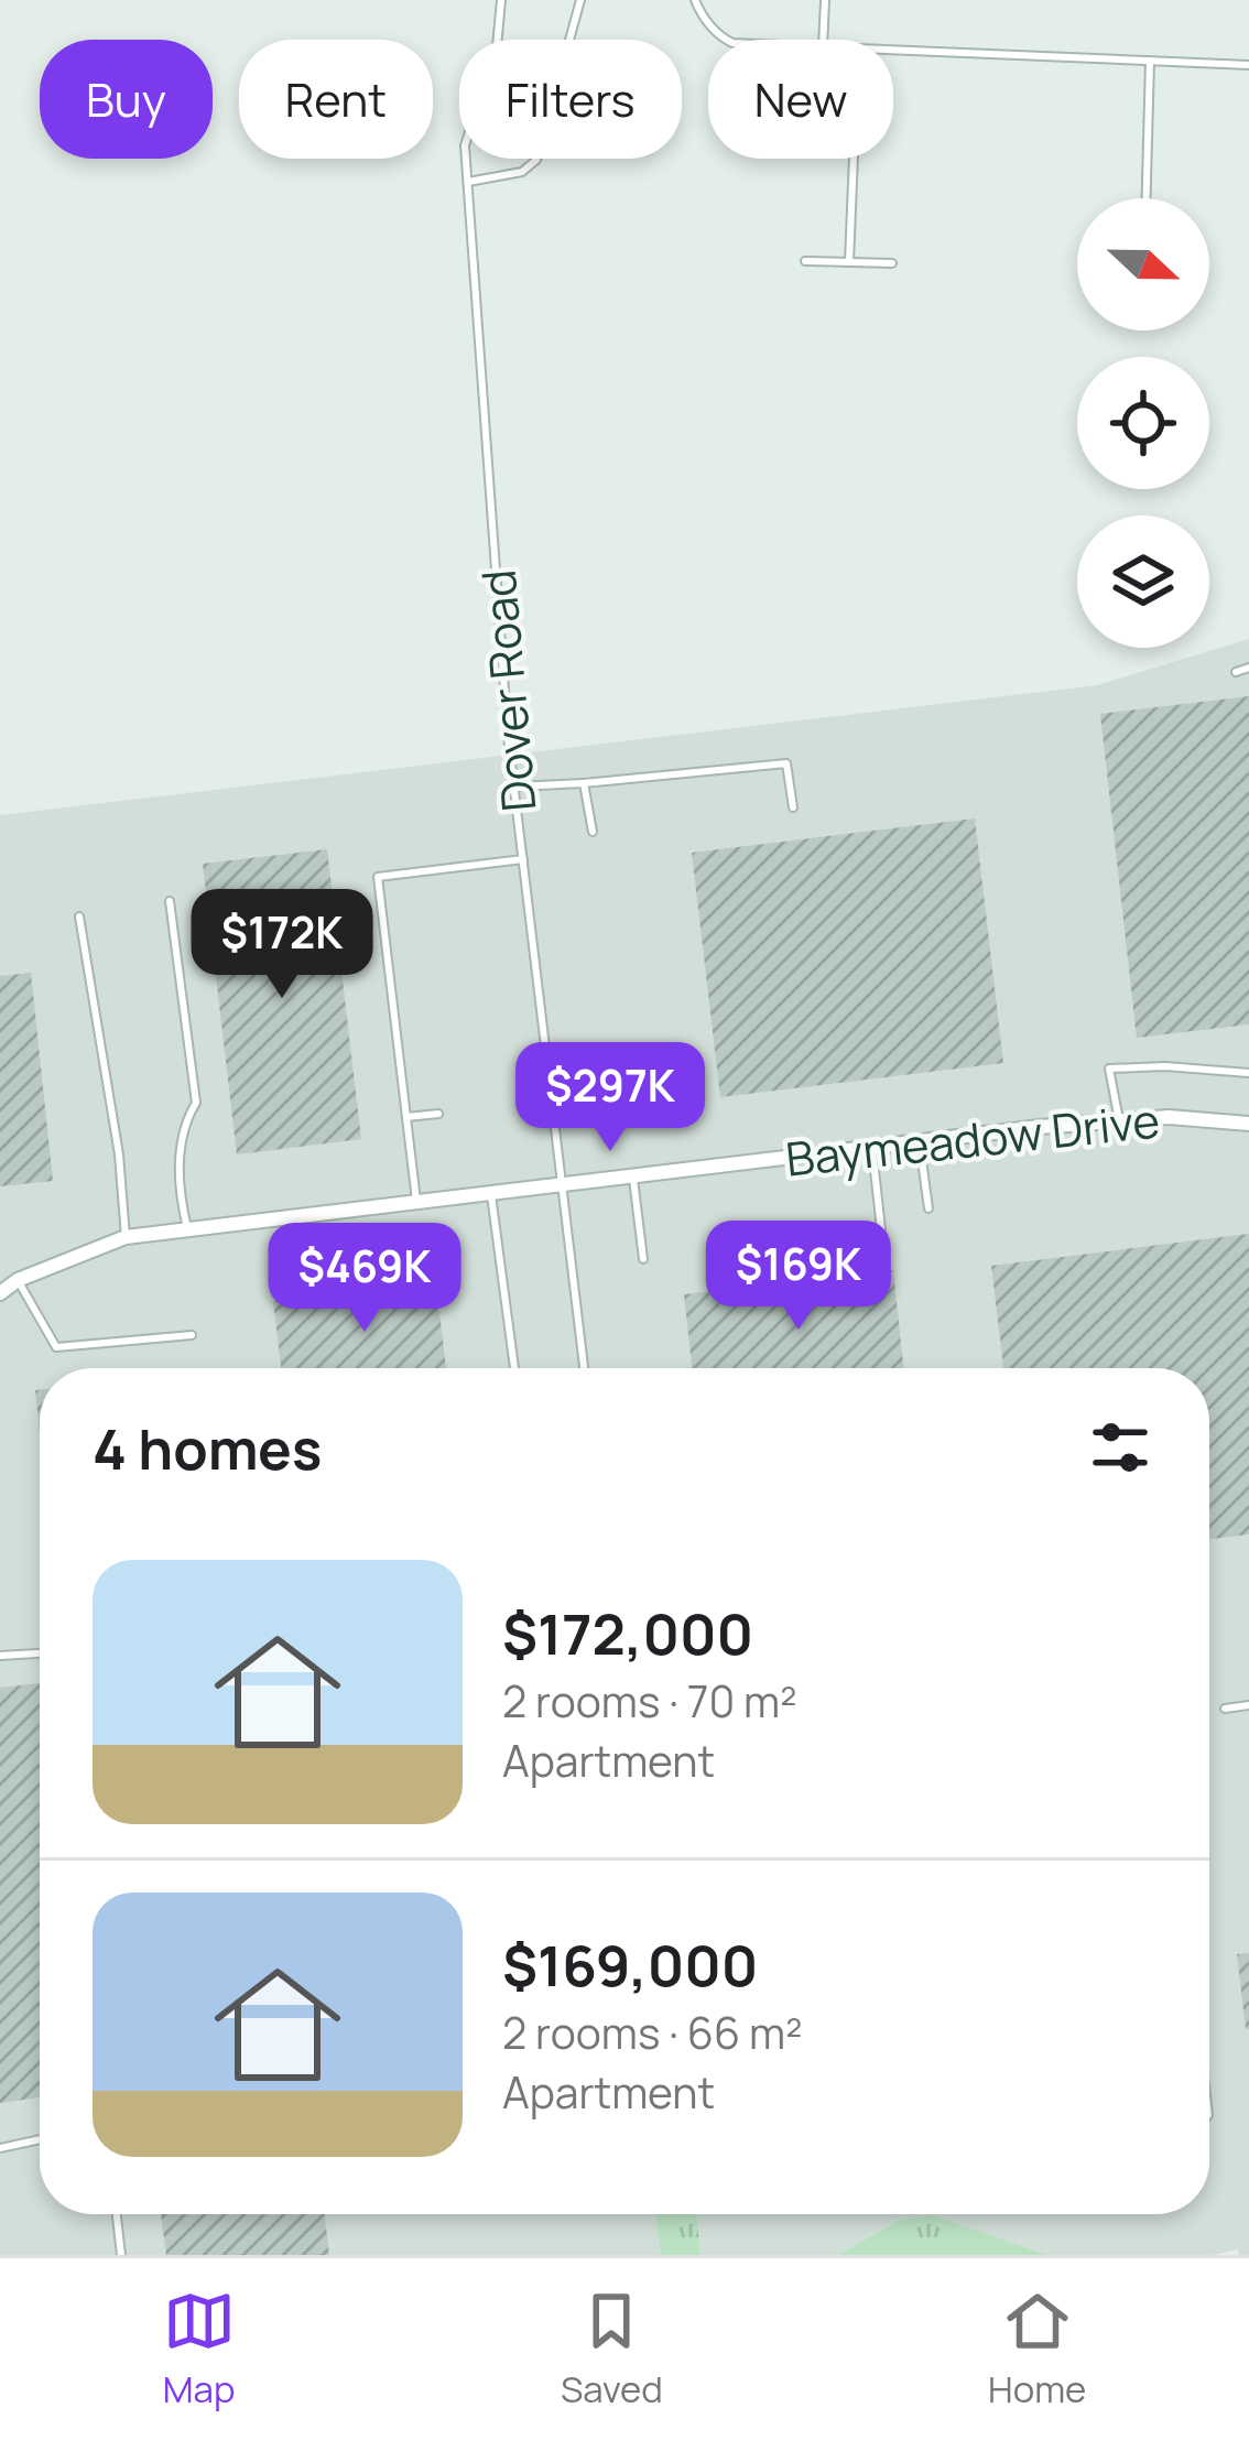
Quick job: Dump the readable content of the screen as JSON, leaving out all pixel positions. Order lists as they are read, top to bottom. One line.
{"streets":{"street":["Baymeadow Drive"],"lane":["Dover Road"]},"crossings":[["Dover Road","Baymeadow Drive"]],"north":"right","page":{"chip":["Buy","Rent","Filters","New"],"price":["$172K","$297K","$169K","$469K"],"heading":"4 homes","list":[{"name":"$172,000","note":"2 rooms · 70 m² · Apartment"},{"name":"$169,000","note":"2 rooms · 66 m² · Apartment"}],"tabs":["Map","Saved","Home"]}}
